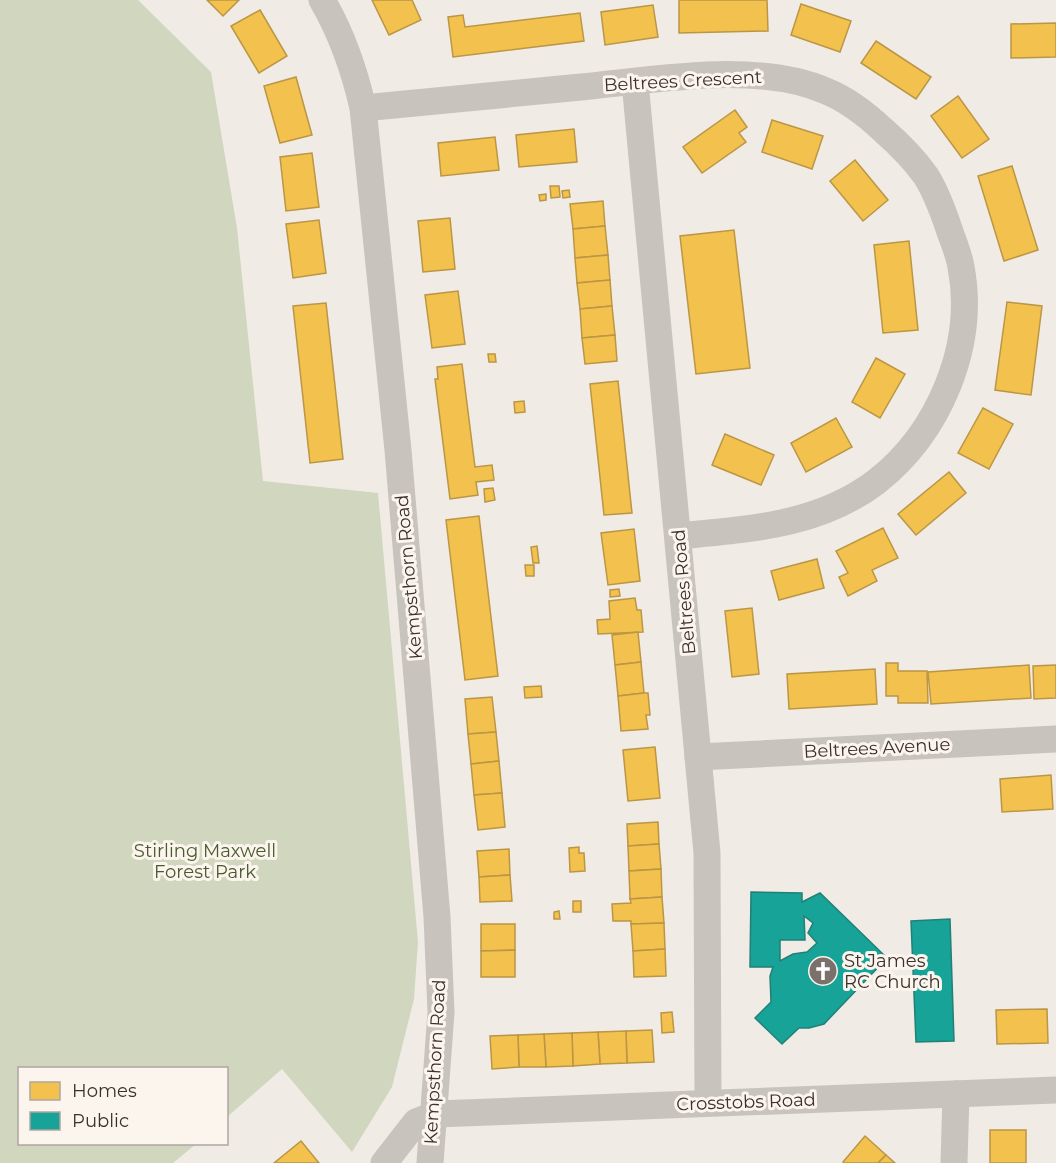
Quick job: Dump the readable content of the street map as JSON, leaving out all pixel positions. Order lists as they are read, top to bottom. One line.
{"streets":{"street":["Beltrees Crescent","Kempsthorn Road","Beltrees Road","Beltrees Avenue","Crosstobs Road"]},"crossings":[["Beltrees Crescent","Kempsthorn Road"],["Beltrees Crescent","Beltrees Road"],["Kempsthorn Road","Crosstobs Road"],["Beltrees Road","Beltrees Avenue"],["Beltrees Road","Crosstobs Road"]],"parks":["Stirling Maxwell Forest Park"],"places":{"church":["St James RC Church"]},"legend":["Homes","Public"]}
